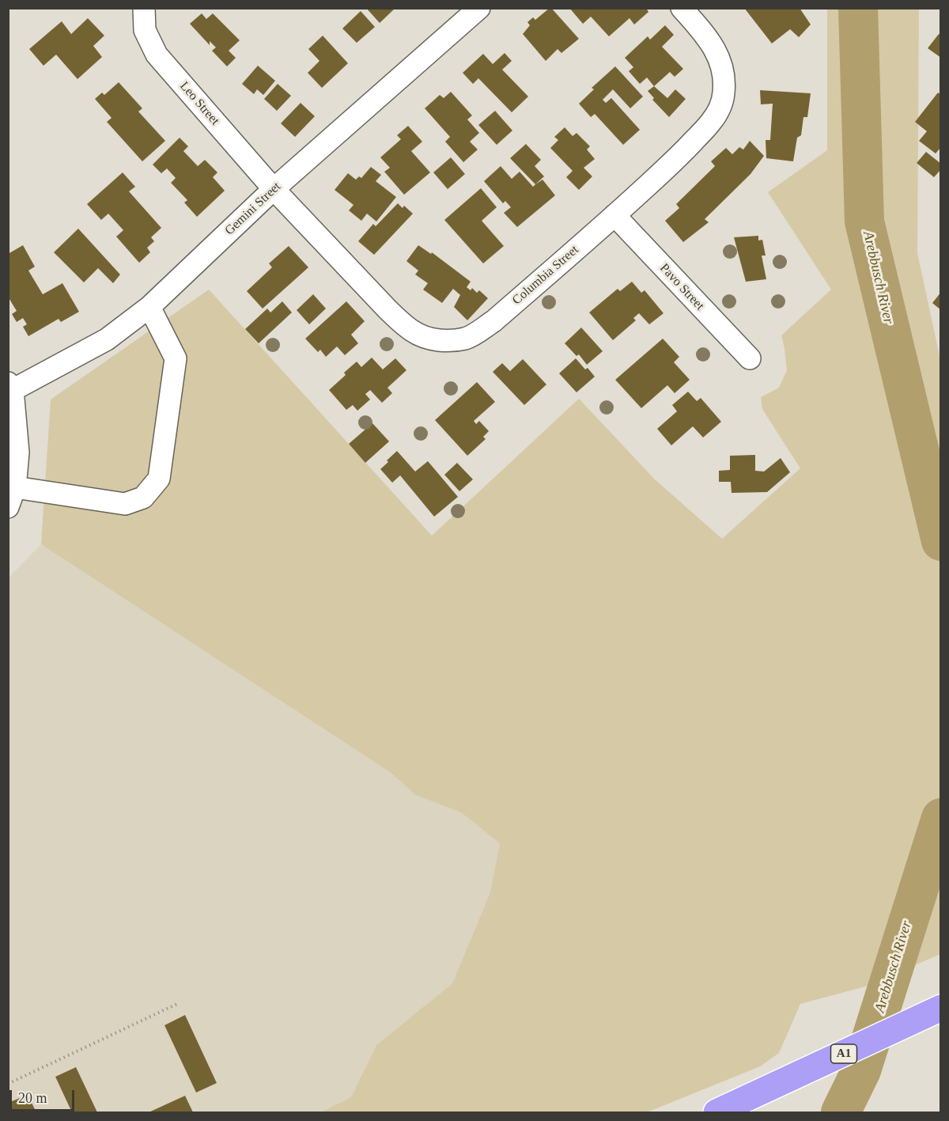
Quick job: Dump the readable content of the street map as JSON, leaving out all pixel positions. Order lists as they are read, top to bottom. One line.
{"streets":{"highway":["A1"],"street":["Leo Street","Gemini Street","Columbia Street","Pavo Street"]},"crossings":[["Leo Street","Gemini Street"],["Leo Street","Columbia Street"],["Gemini Street","Columbia Street"],["Columbia Street","Pavo Street"]],"water":["Arebbusch River"],"scale_bar":"20 m"}
